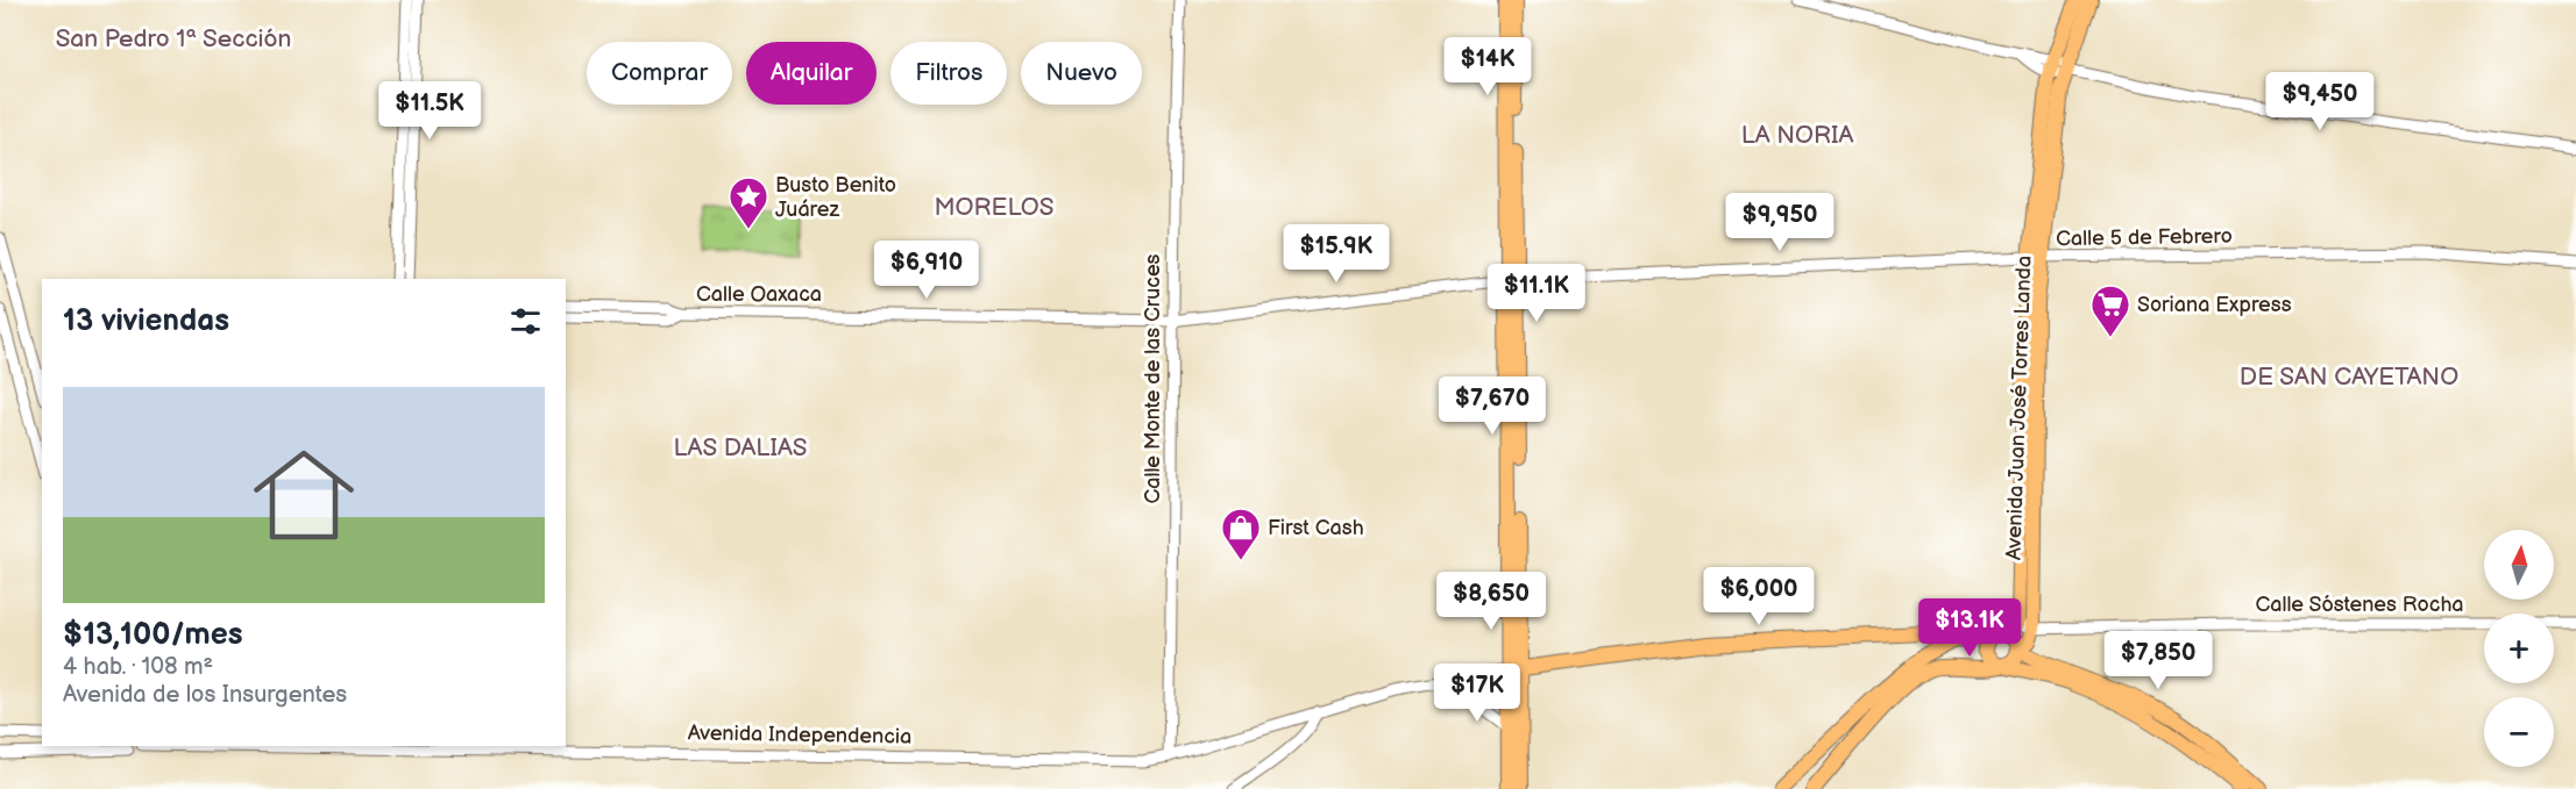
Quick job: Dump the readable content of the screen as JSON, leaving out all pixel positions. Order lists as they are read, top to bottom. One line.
{"streets":{"main road":["Avenida Juan José Torres Landa","Avenida Independencia"],"street":["Calle 5 de Febrero","Calle Oaxaca","Calle Monte de las Cruces","Calle Sóstenes Rocha"]},"crossings":[["Calle 5 de Febrero","Calle Oaxaca"],["Calle 5 de Febrero","Calle Monte de las Cruces"],["Calle 5 de Febrero","Avenida Juan José Torres Landa"],["Calle Oaxaca","Calle Monte de las Cruces"],["Calle Monte de las Cruces","Avenida Independencia"],["Avenida Juan José Torres Landa","Calle Sóstenes Rocha"]],"districts":["San Pedro 1ª Sección","LA NORIA","MORELOS","DE SAN CAYETANO","LAS DALIAS"],"places":{"place":["Busto Benito Juárez"],"supermarket":["Soriana Express"],"shop":["First Cash"]},"north":"top","page":{"price":["$14K","$9,450","$11.5K","$9,950","$15.9K","$6,910","$11.1K","$7,670","$6,000","$8,650","$13.1K","$7,850","$17K"],"chip":["Comprar","Alquilar","Filtros","Nuevo"],"heading":"13 viviendas","list":[{"name":"$13,100/mes","note":"4 hab. · 108 m² · Avenida de los Insurgentes"}],"map_buttons":["+","−"]}}
